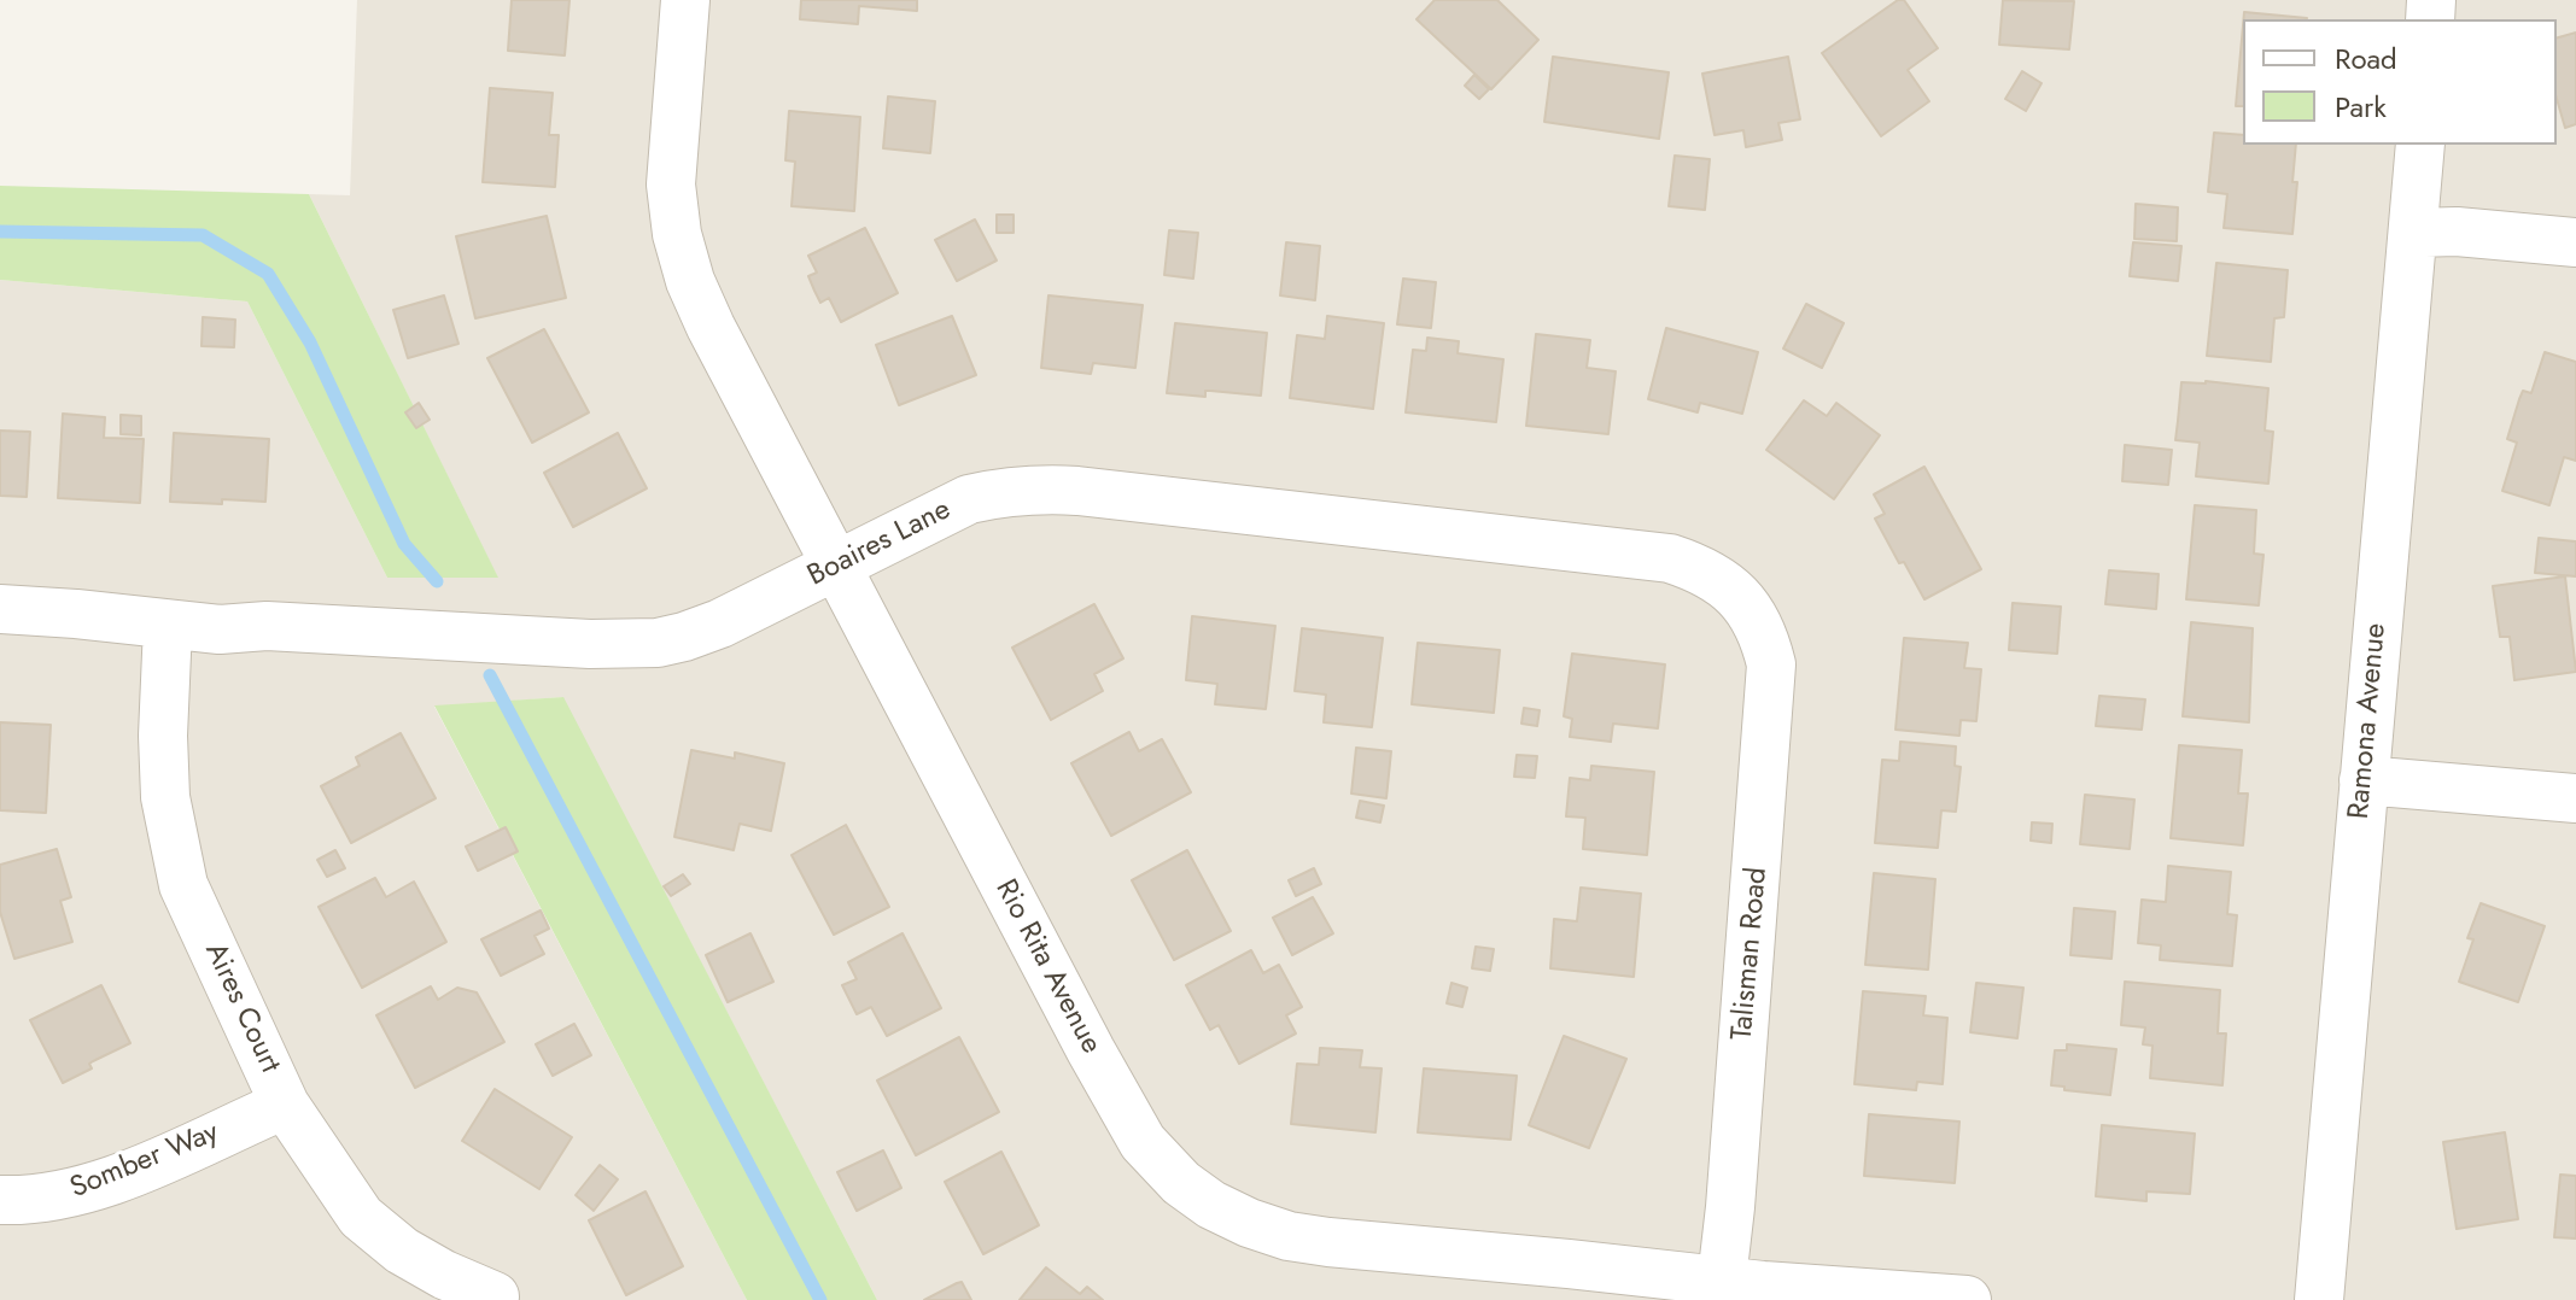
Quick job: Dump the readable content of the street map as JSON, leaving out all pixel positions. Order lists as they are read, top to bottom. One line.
{"streets":{"street":["Boaires Lane","Ramona Avenue","Talisman Road","Rio Rita Avenue","Aires Court","Somber Way"]},"crossings":[["Boaires Lane","Talisman Road"],["Boaires Lane","Rio Rita Avenue"],["Boaires Lane","Aires Court"],["Talisman Road","Rio Rita Avenue"],["Aires Court","Somber Way"]],"legend":["Road","Park"]}
